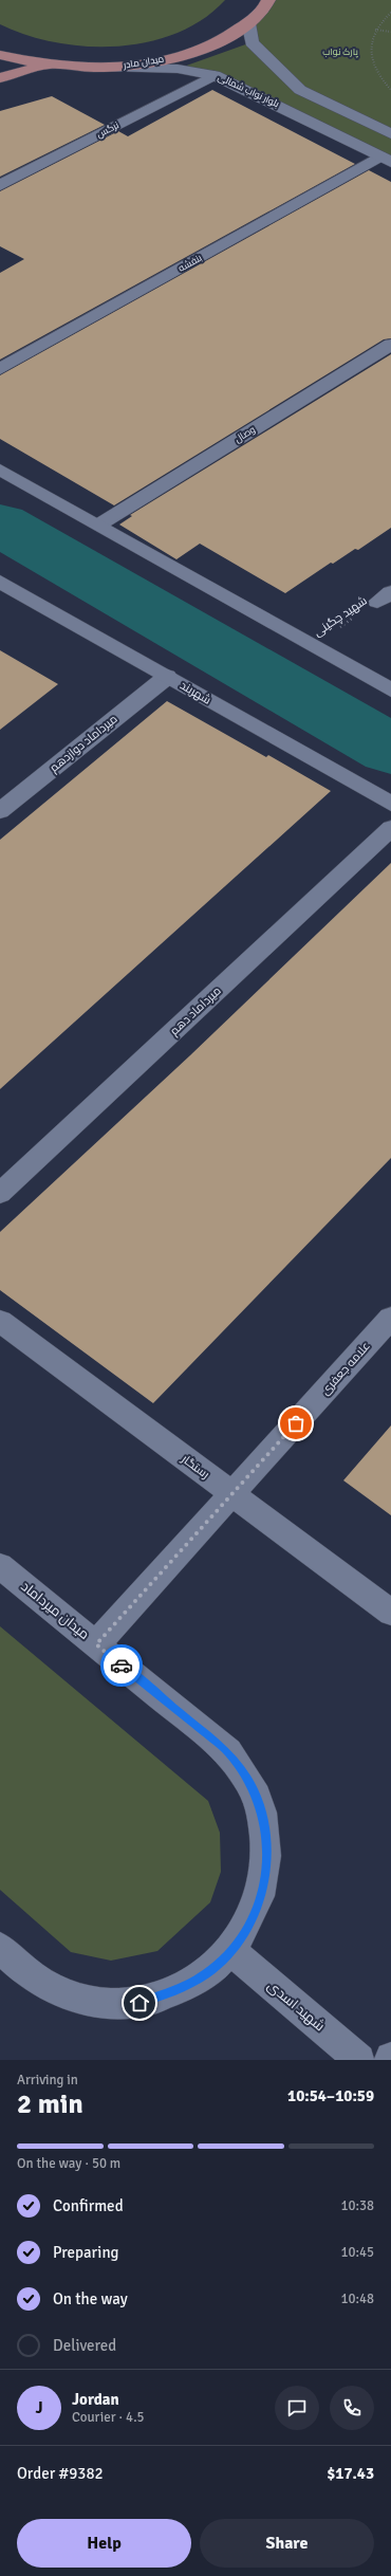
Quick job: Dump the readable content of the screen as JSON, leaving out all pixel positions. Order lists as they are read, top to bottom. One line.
{"streets":{"main road":["میدان مادر"],"street":["بلوار نواب شمالی","نرگس","بنفشه","وصال","شهربند","میرداماد دوازدهم","میرداماد دهم","علامه جعفری","رستگار","میدان میرداماد","شهید اسدی"],"path":["شهید چگینی"]},"crossings":[["میدان مادر","بلوار نواب شمالی"],["بلوار نواب شمالی","نرگس"],["بلوار نواب شمالی","بنفشه"],["شهربند","میرداماد دوازدهم"],["علامه جعفری","رستگار"],["علامه جعفری","میدان میرداماد"],["میدان میرداماد","شهید اسدی"]],"parks":["پارک نواب"],"page":{"heading":["2 min","Arriving in","10:54–10:59"],"panel":["Jordan","Courier · 4.5","Order #9382","$17.43"],"bar":"On the way · 50 m","list":[["Confirmed","10:38"],["Preparing","10:45"],["On the way","10:48"],"Delivered"],"round":"J","buttons":["Help","Share"]}}
